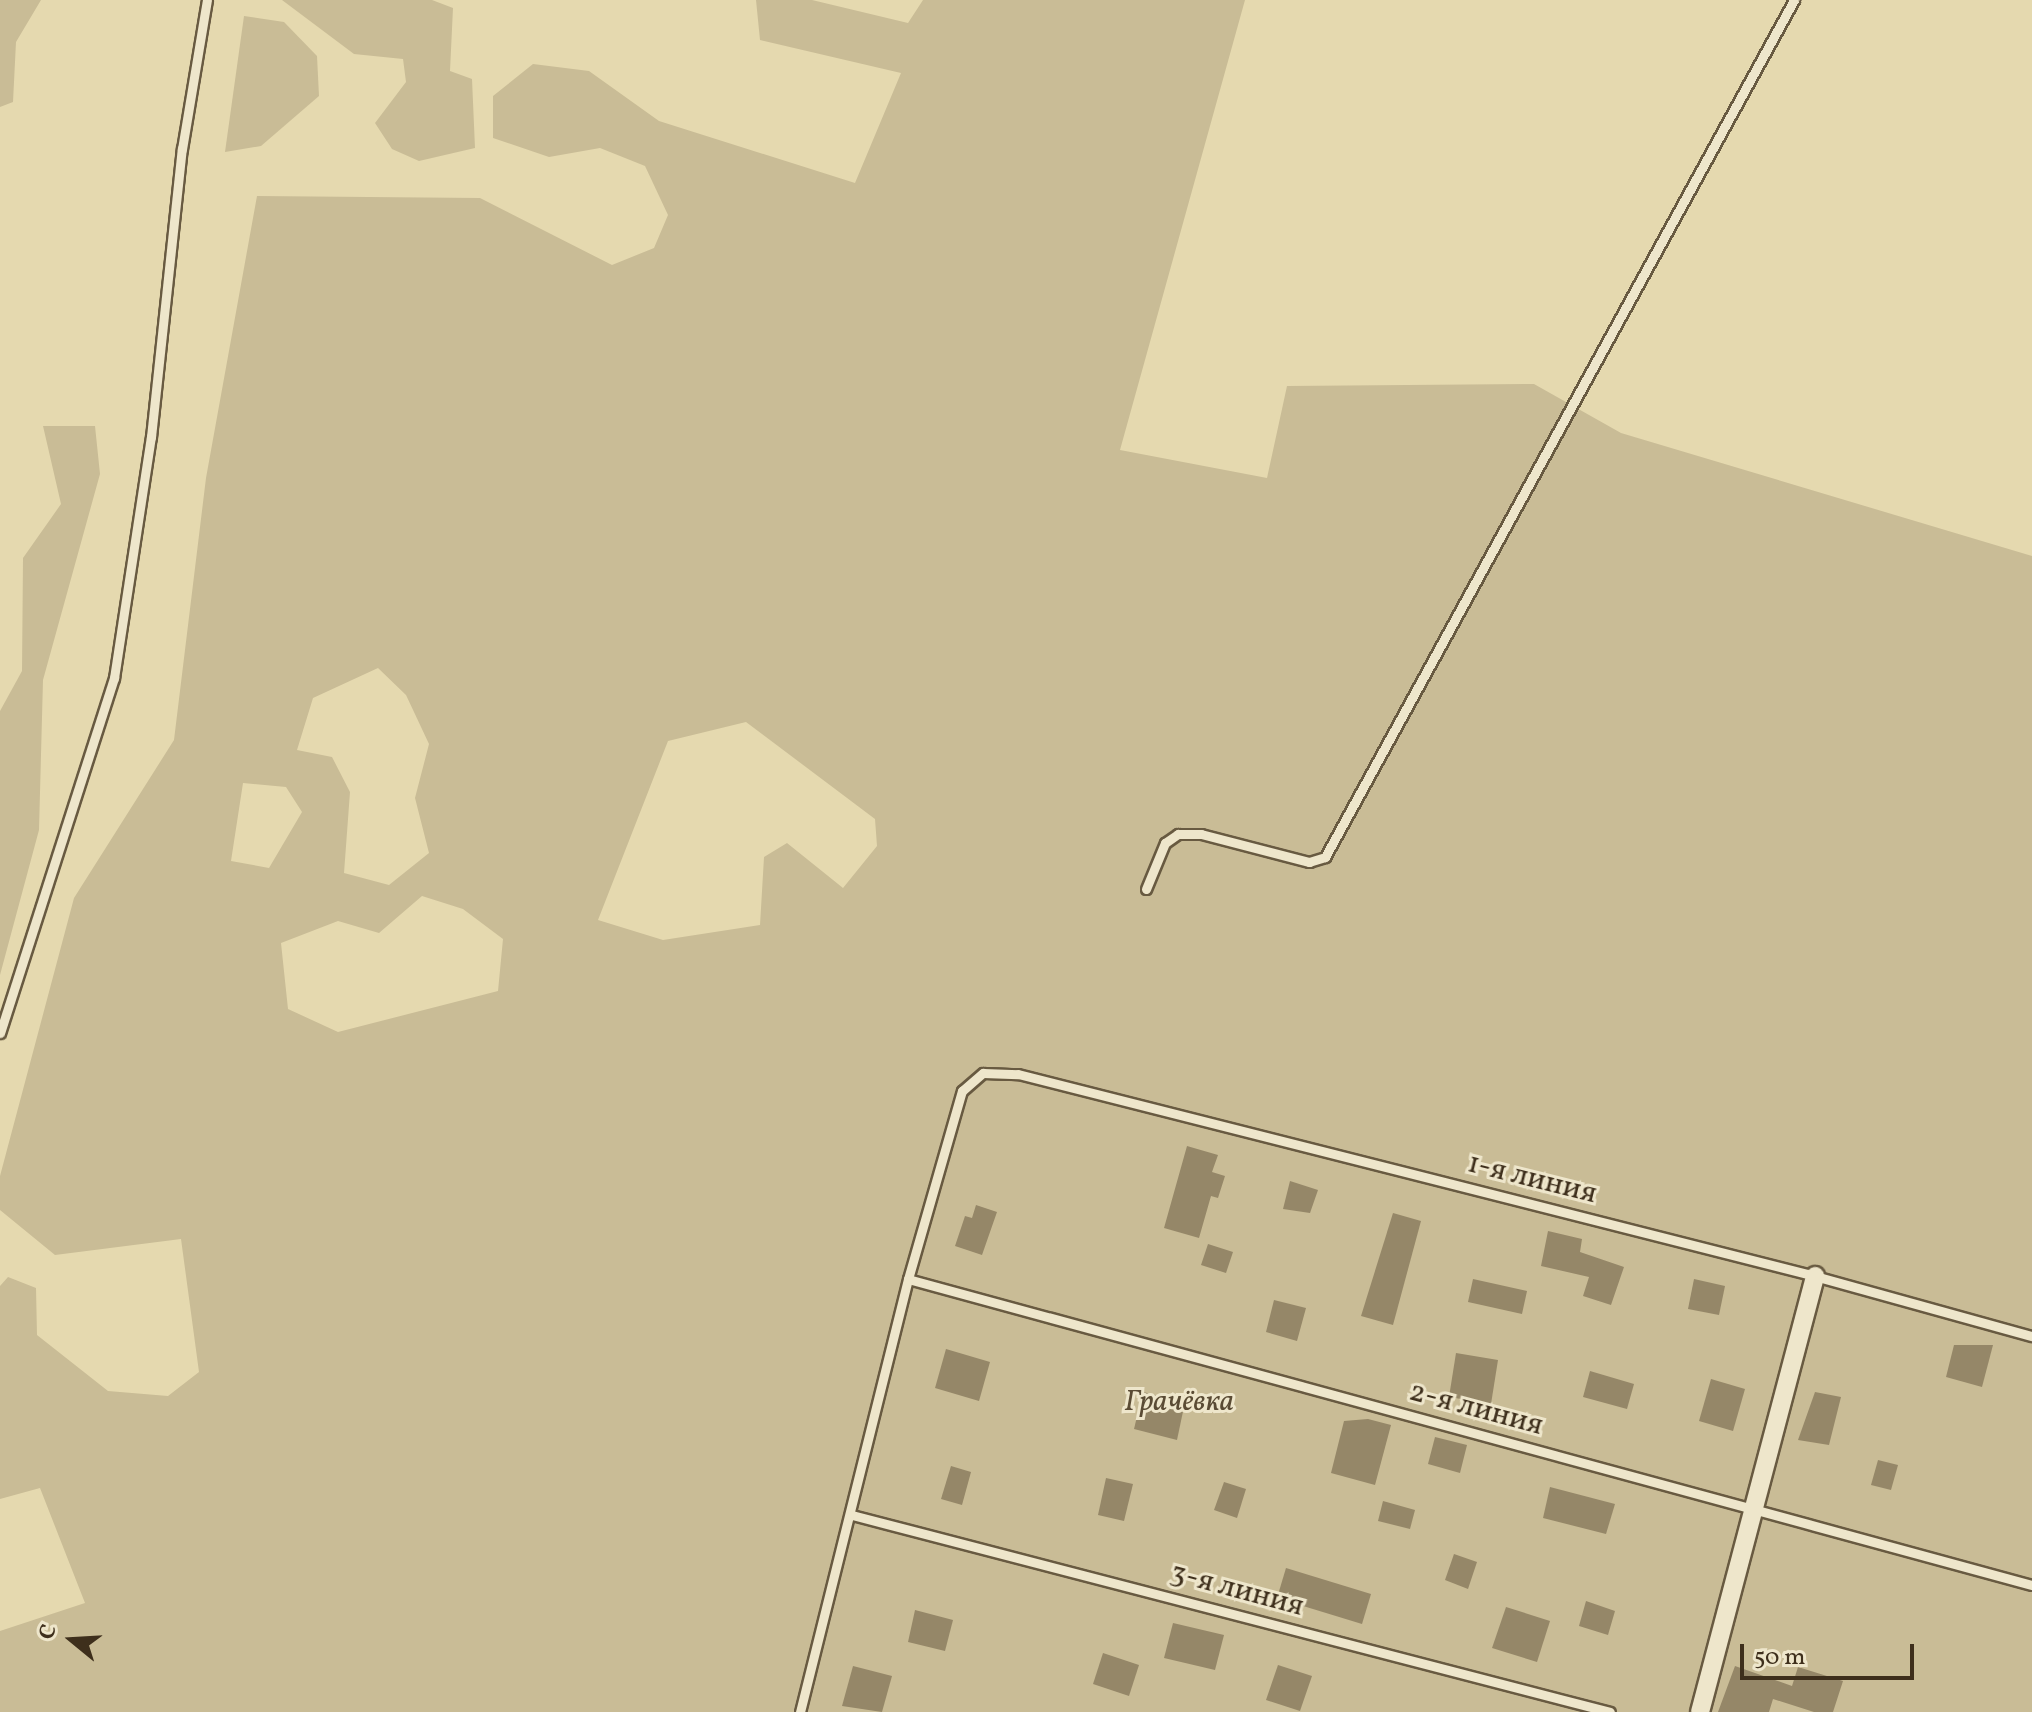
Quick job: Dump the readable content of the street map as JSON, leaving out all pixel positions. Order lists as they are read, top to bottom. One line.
{"streets":{"lane":["1-я линия","2-я линия","3-я линия"]},"crossings":[["1-я линия","2-я линия"],["1-я линия","3-я линия"]],"parks":["Грачёвка"],"scale_bar":"50 m","north":"left"}
